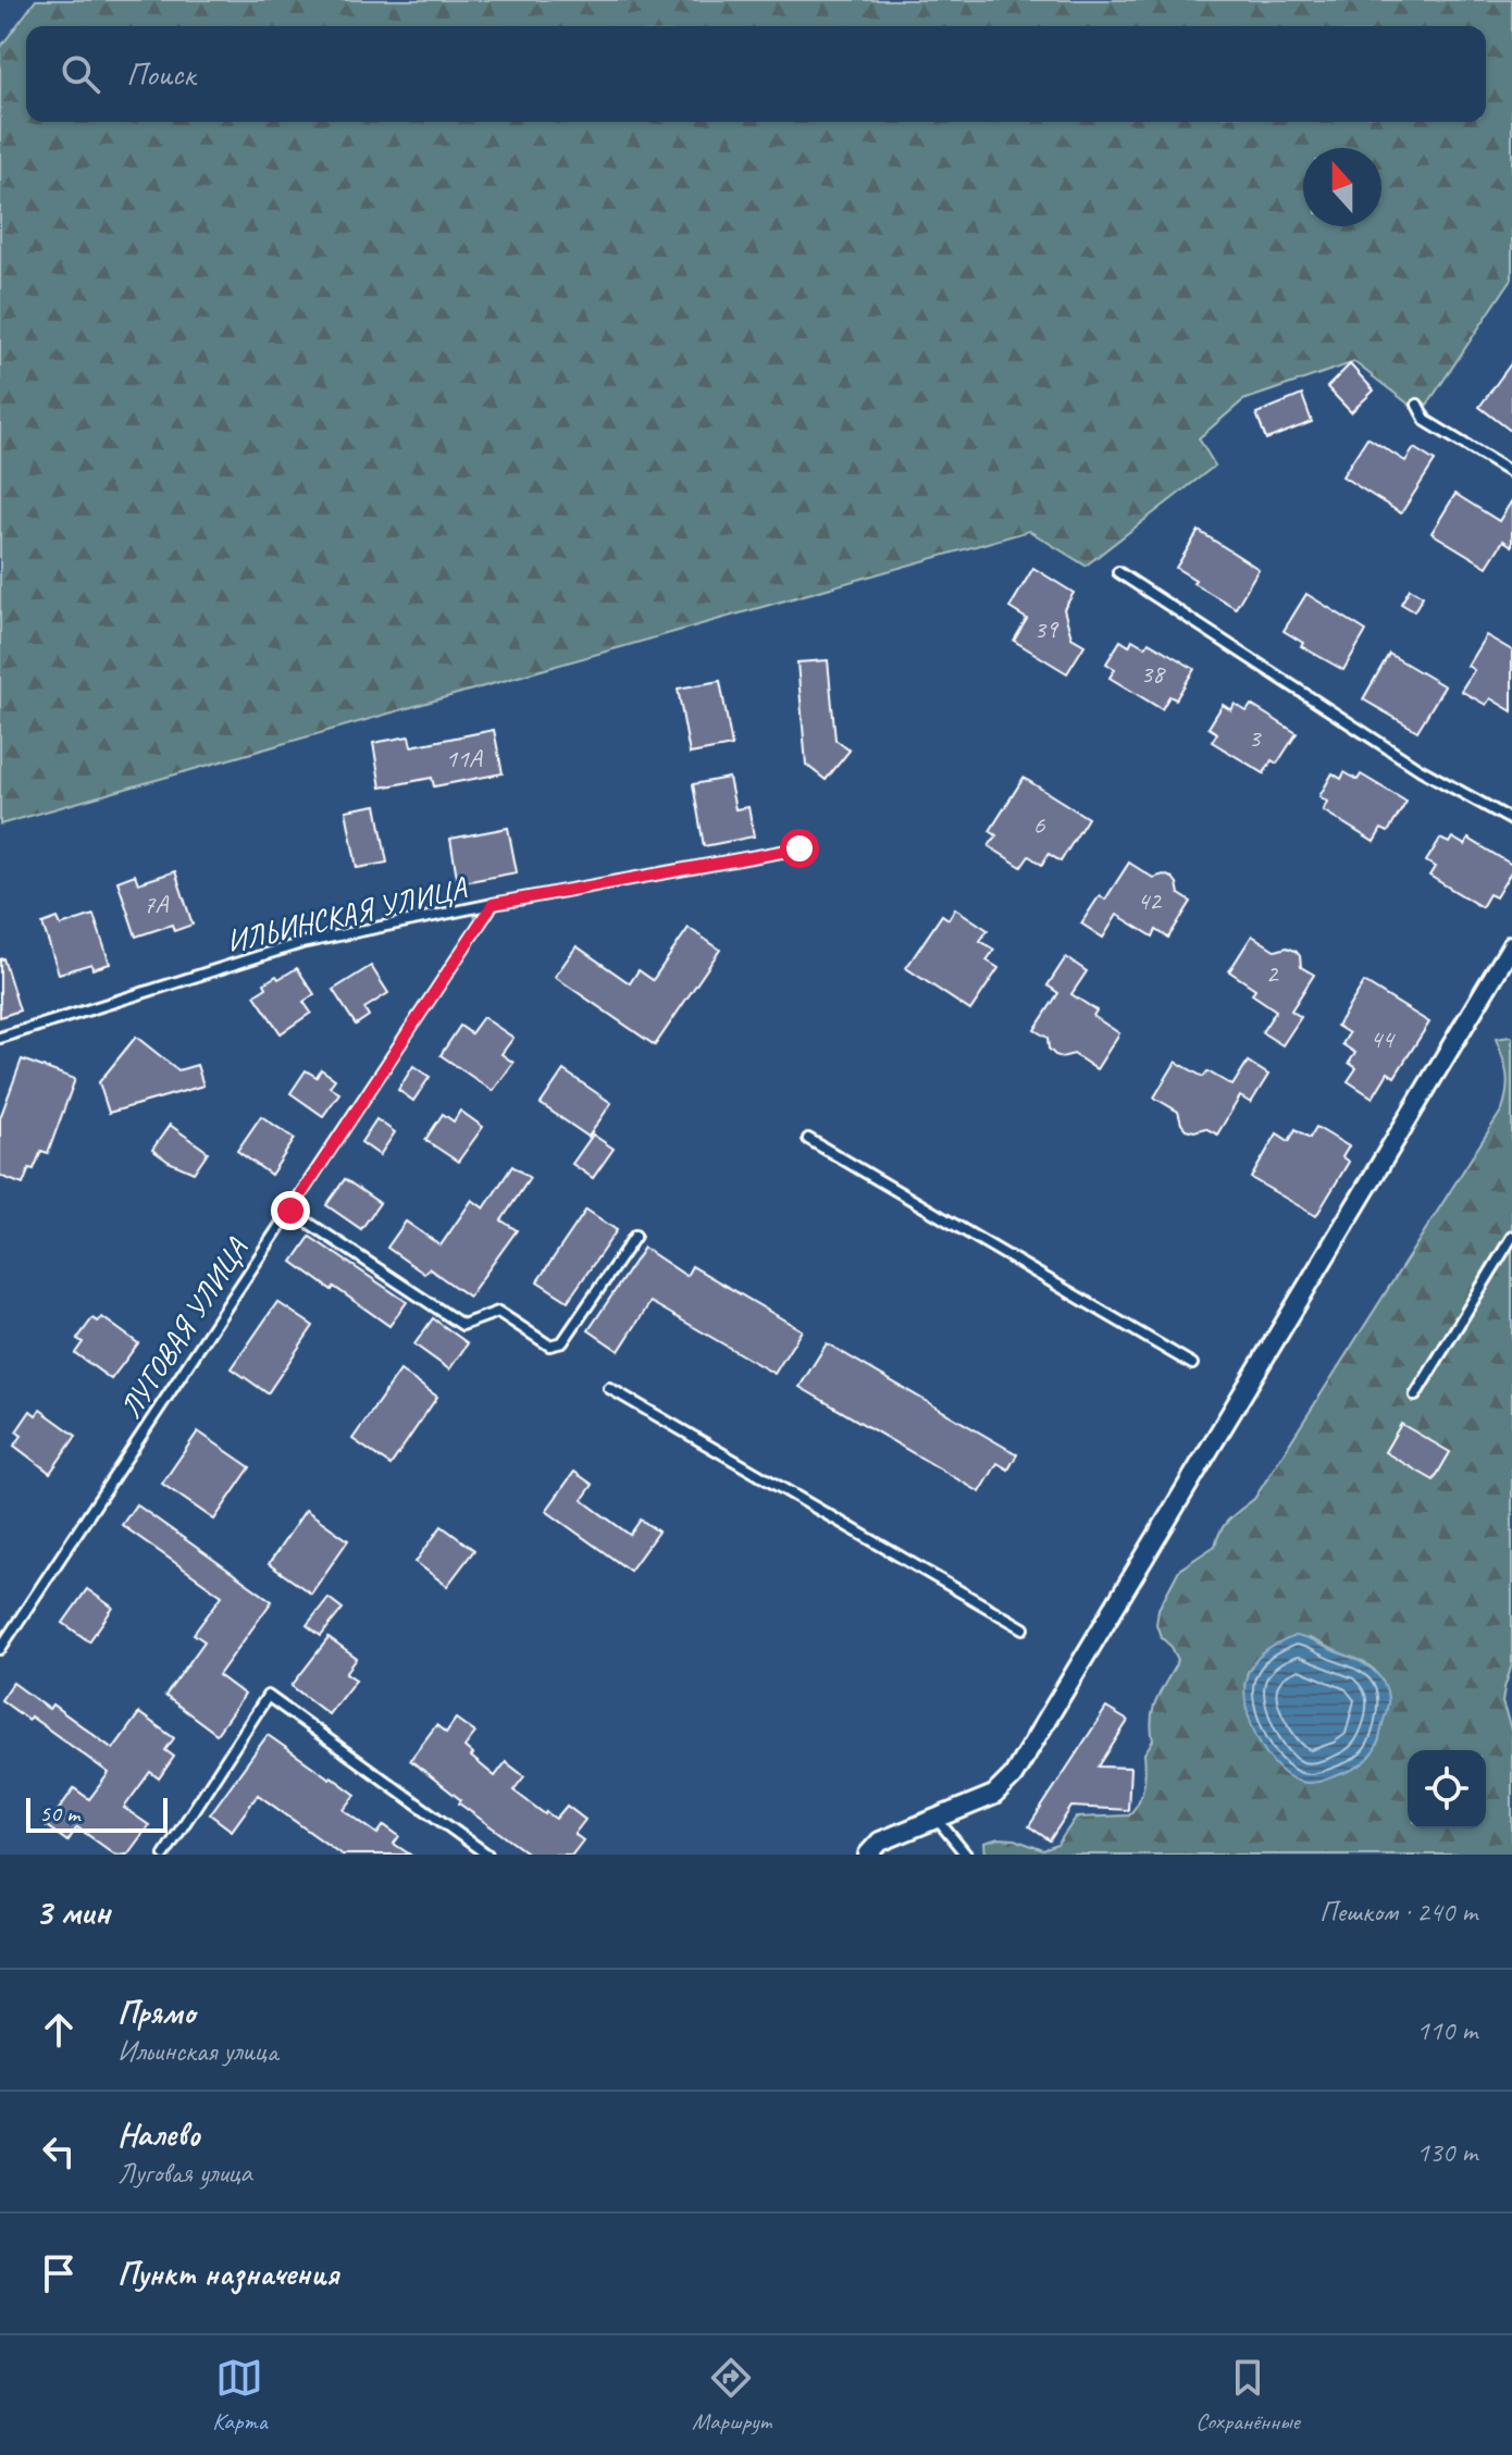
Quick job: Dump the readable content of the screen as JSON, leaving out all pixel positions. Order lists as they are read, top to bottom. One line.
{"streets":{"lane":["ИЛЬИНСКАЯ УЛИЦА","ЛУГОВАЯ УЛИЦА"]},"crossings":[["ИЛЬИНСКАЯ УЛИЦА","ЛУГОВАЯ УЛИЦА"]],"house_numbers":["39","38","3","11А","6","42","7А","2","44"],"scale_bar":"50 m","north":"top","page":{"search":"Поиск","scale":"50 m","heading":["3 мин","Пешком · 240 m"],"list":[["Прямо","Ильинская улица","110 m"],["Налево","Луговая улица","130 m"],"Пункт назначения"],"nav":["Карта","Маршрут","Сохранённые"]}}
